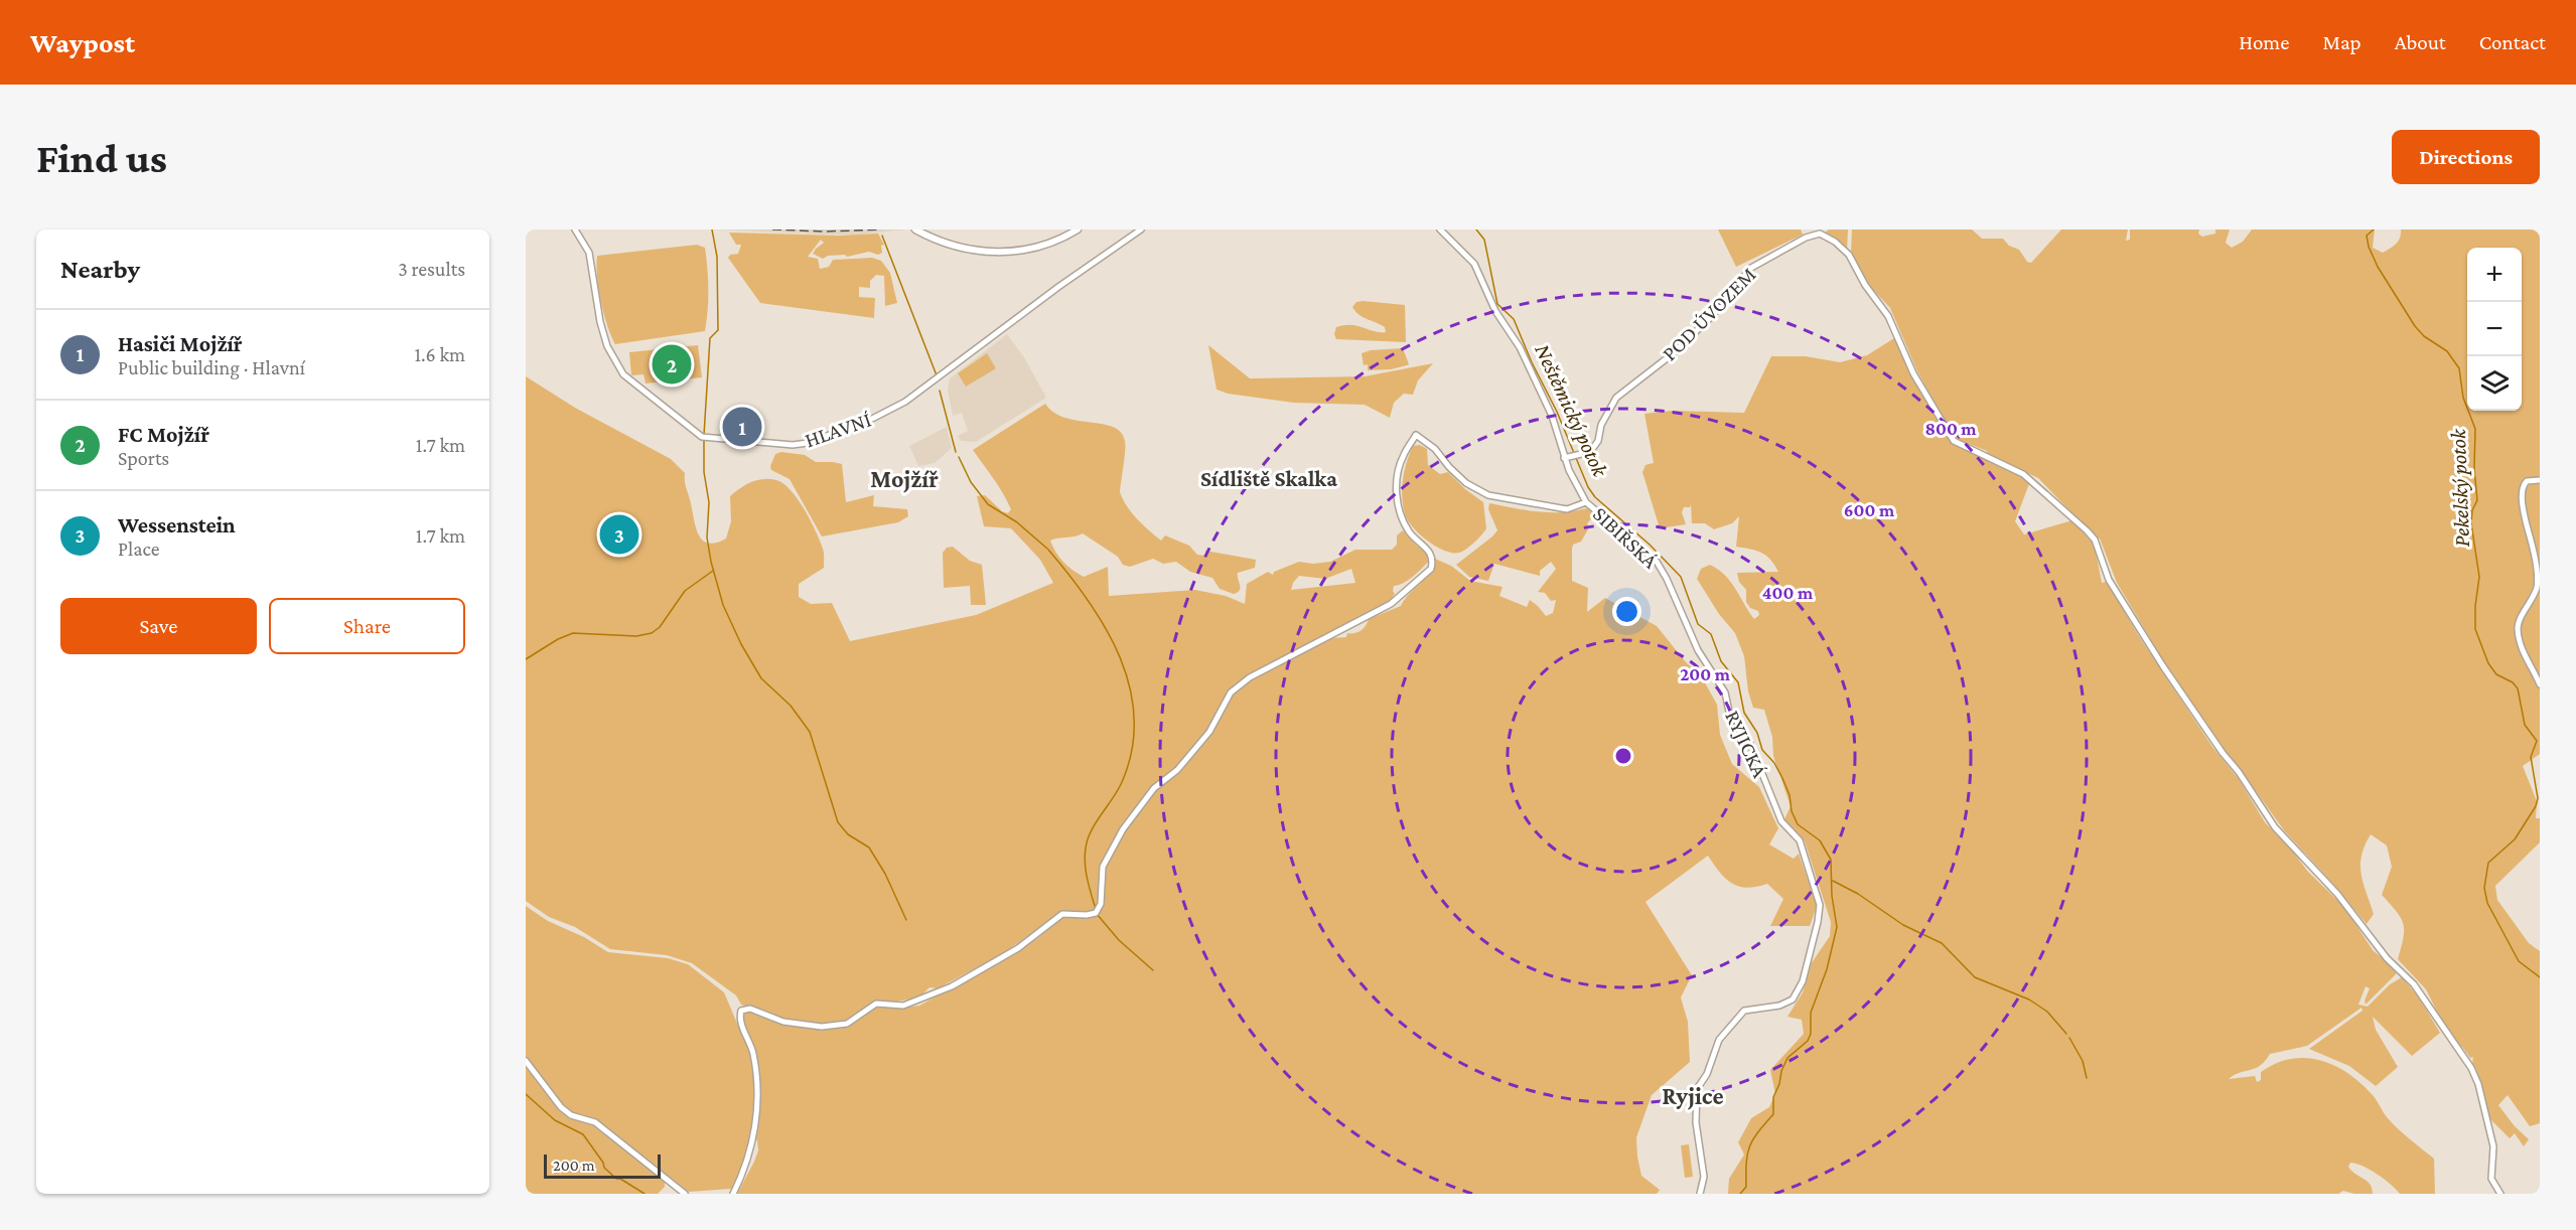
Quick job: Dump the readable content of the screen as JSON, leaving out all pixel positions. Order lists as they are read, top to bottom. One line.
{"streets":{"street":["POD ÚVOZEM","HLAVNÍ","SIBIŘSKÁ","RYJICKÁ"]},"crossings":[["POD ÚVOZEM","SIBIŘSKÁ"],["SIBIŘSKÁ","RYJICKÁ"]],"districts":["Sídliště Skalka","Mojžíř","Ryjice"],"water":["Neštěmický potok","Pekelský potok"],"scale_bar":"200 m","page":{"header":"Waypost","nav":["Home","Map","About","Contact"],"buttons":["Directions",["Save","Share"]],"title":"Find us","heading":["Nearby","3 results"],"map_buttons":["+","−"],"list":[{"mark":"1","name":"Hasiči Mojžíř","note":"Public building · Hlavní","value":"1.6 km"},{"mark":"2","name":"FC Mojžíř","note":"Sports","value":"1.7 km"},{"mark":"3","name":"Wessenstein","note":"Place","value":"1.7 km"}],"pins":["2","1","3"],"scale":"200 m"},"rings":["800 m","600 m","400 m","200 m"]}
